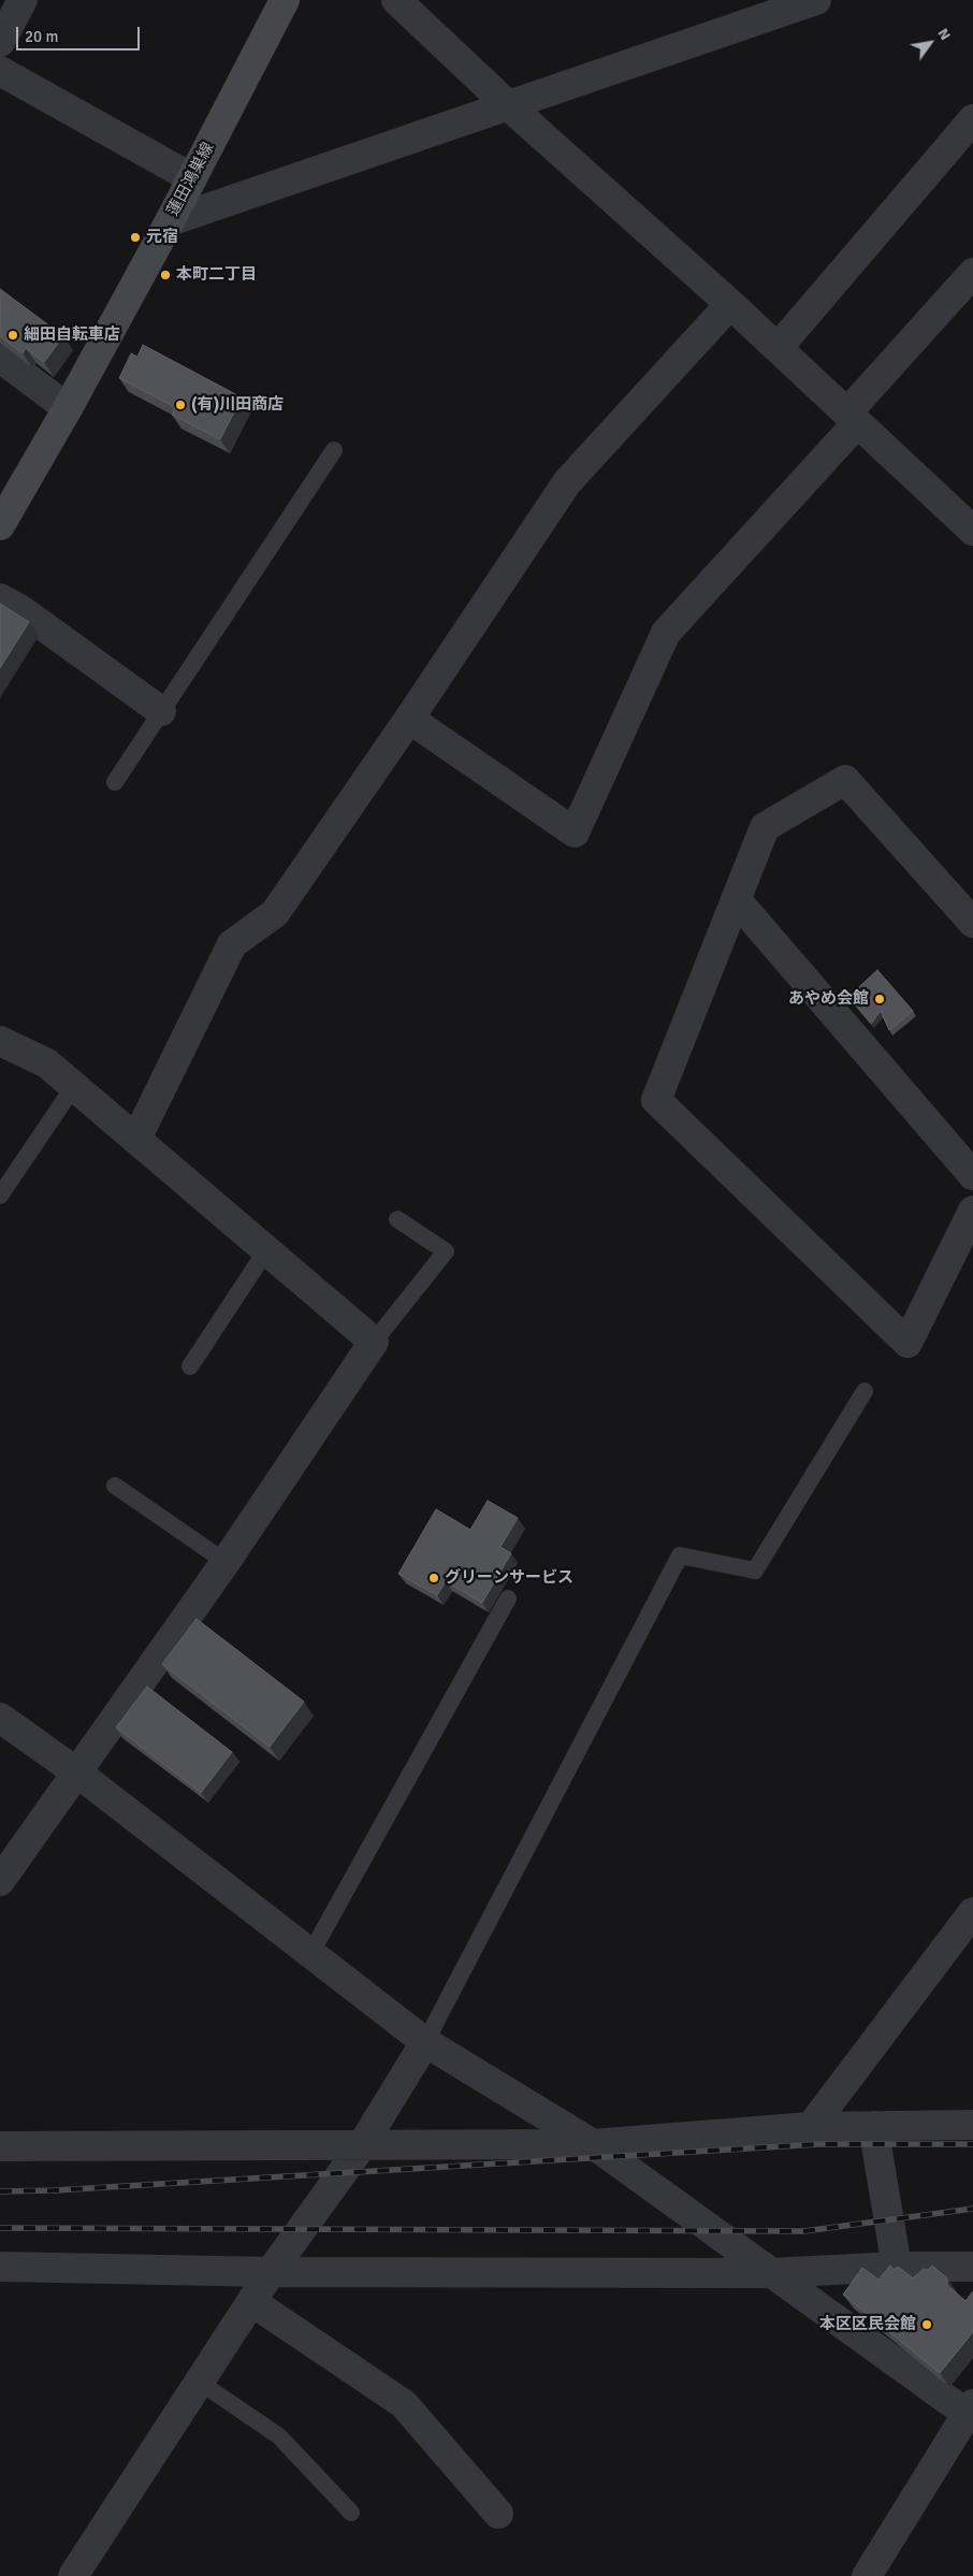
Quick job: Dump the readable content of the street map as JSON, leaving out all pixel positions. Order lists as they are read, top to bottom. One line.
{"streets":{"main road":["蓮田鴻巣線"]},"places":["元宿","本町二丁目","細田自転車店","(有)川田商店","あやめ会館","グリーンサービス","本区区民会館"],"scale_bar":"20 m","north":"top right"}
